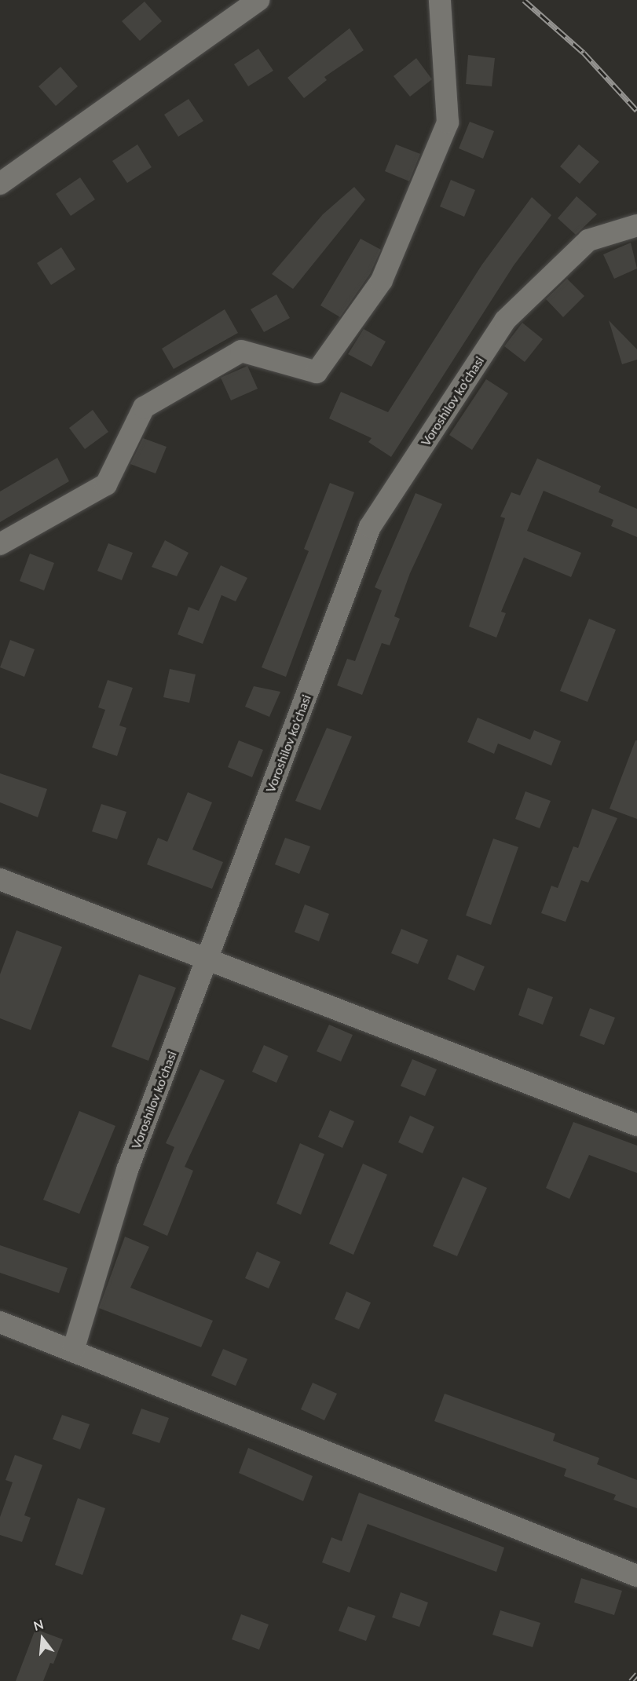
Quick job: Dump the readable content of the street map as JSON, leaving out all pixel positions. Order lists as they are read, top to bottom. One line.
{"streets":{"street":["Voroshilov ko'chasi"]},"north":"top"}
